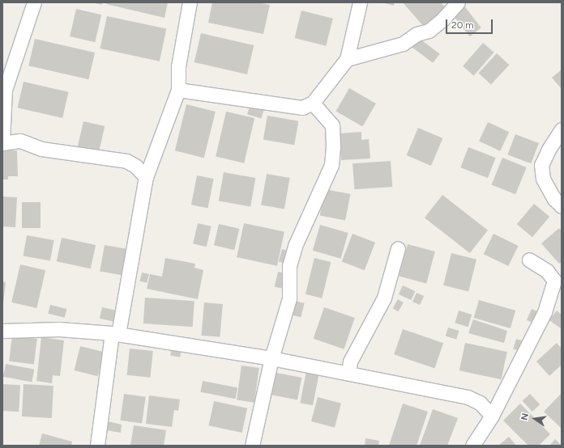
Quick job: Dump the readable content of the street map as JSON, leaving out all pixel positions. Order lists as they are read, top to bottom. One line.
{"scale_bar":"20 m","north":"left"}
